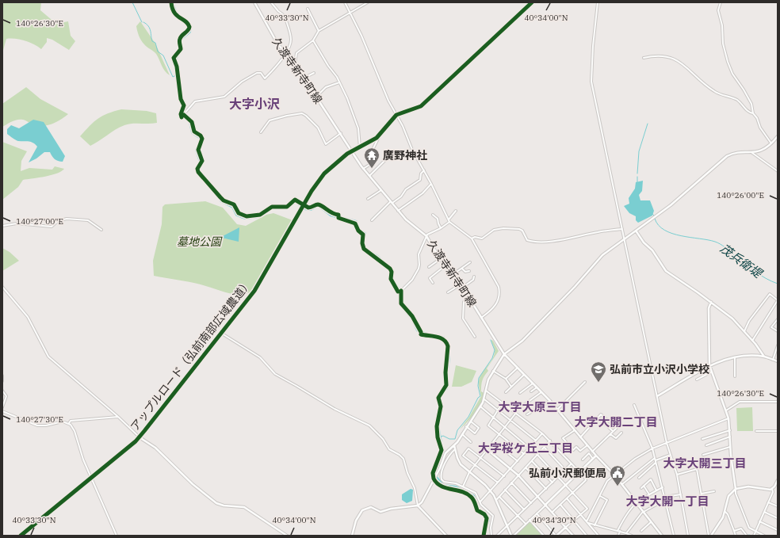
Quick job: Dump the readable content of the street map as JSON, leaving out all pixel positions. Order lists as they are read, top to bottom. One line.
{"streets":{"street":["久渡寺新寺町線","アップルロード（弘前南部広域農道）"]},"crossings":[["久渡寺新寺町線","アップルロード（弘前南部広域農道）"]],"districts":["大字小沢","大字大原三丁目","大字大開二丁目","大字桜ケ丘二丁目","大字大開三丁目","大字大開一丁目"],"water":["茂兵衛堤"],"parks":["墓地公園"],"places":{"temple":["廣野神社"],"school or university":["弘前市立小沢小学校"],"public building":["弘前小沢郵便局"]},"coordinates":["40°33'30\"N","40°34'00\"N","140°26'30\"E","140°26'00\"E","140°27'00\"E","140°27'30\"E","40°34'30\"N"]}
